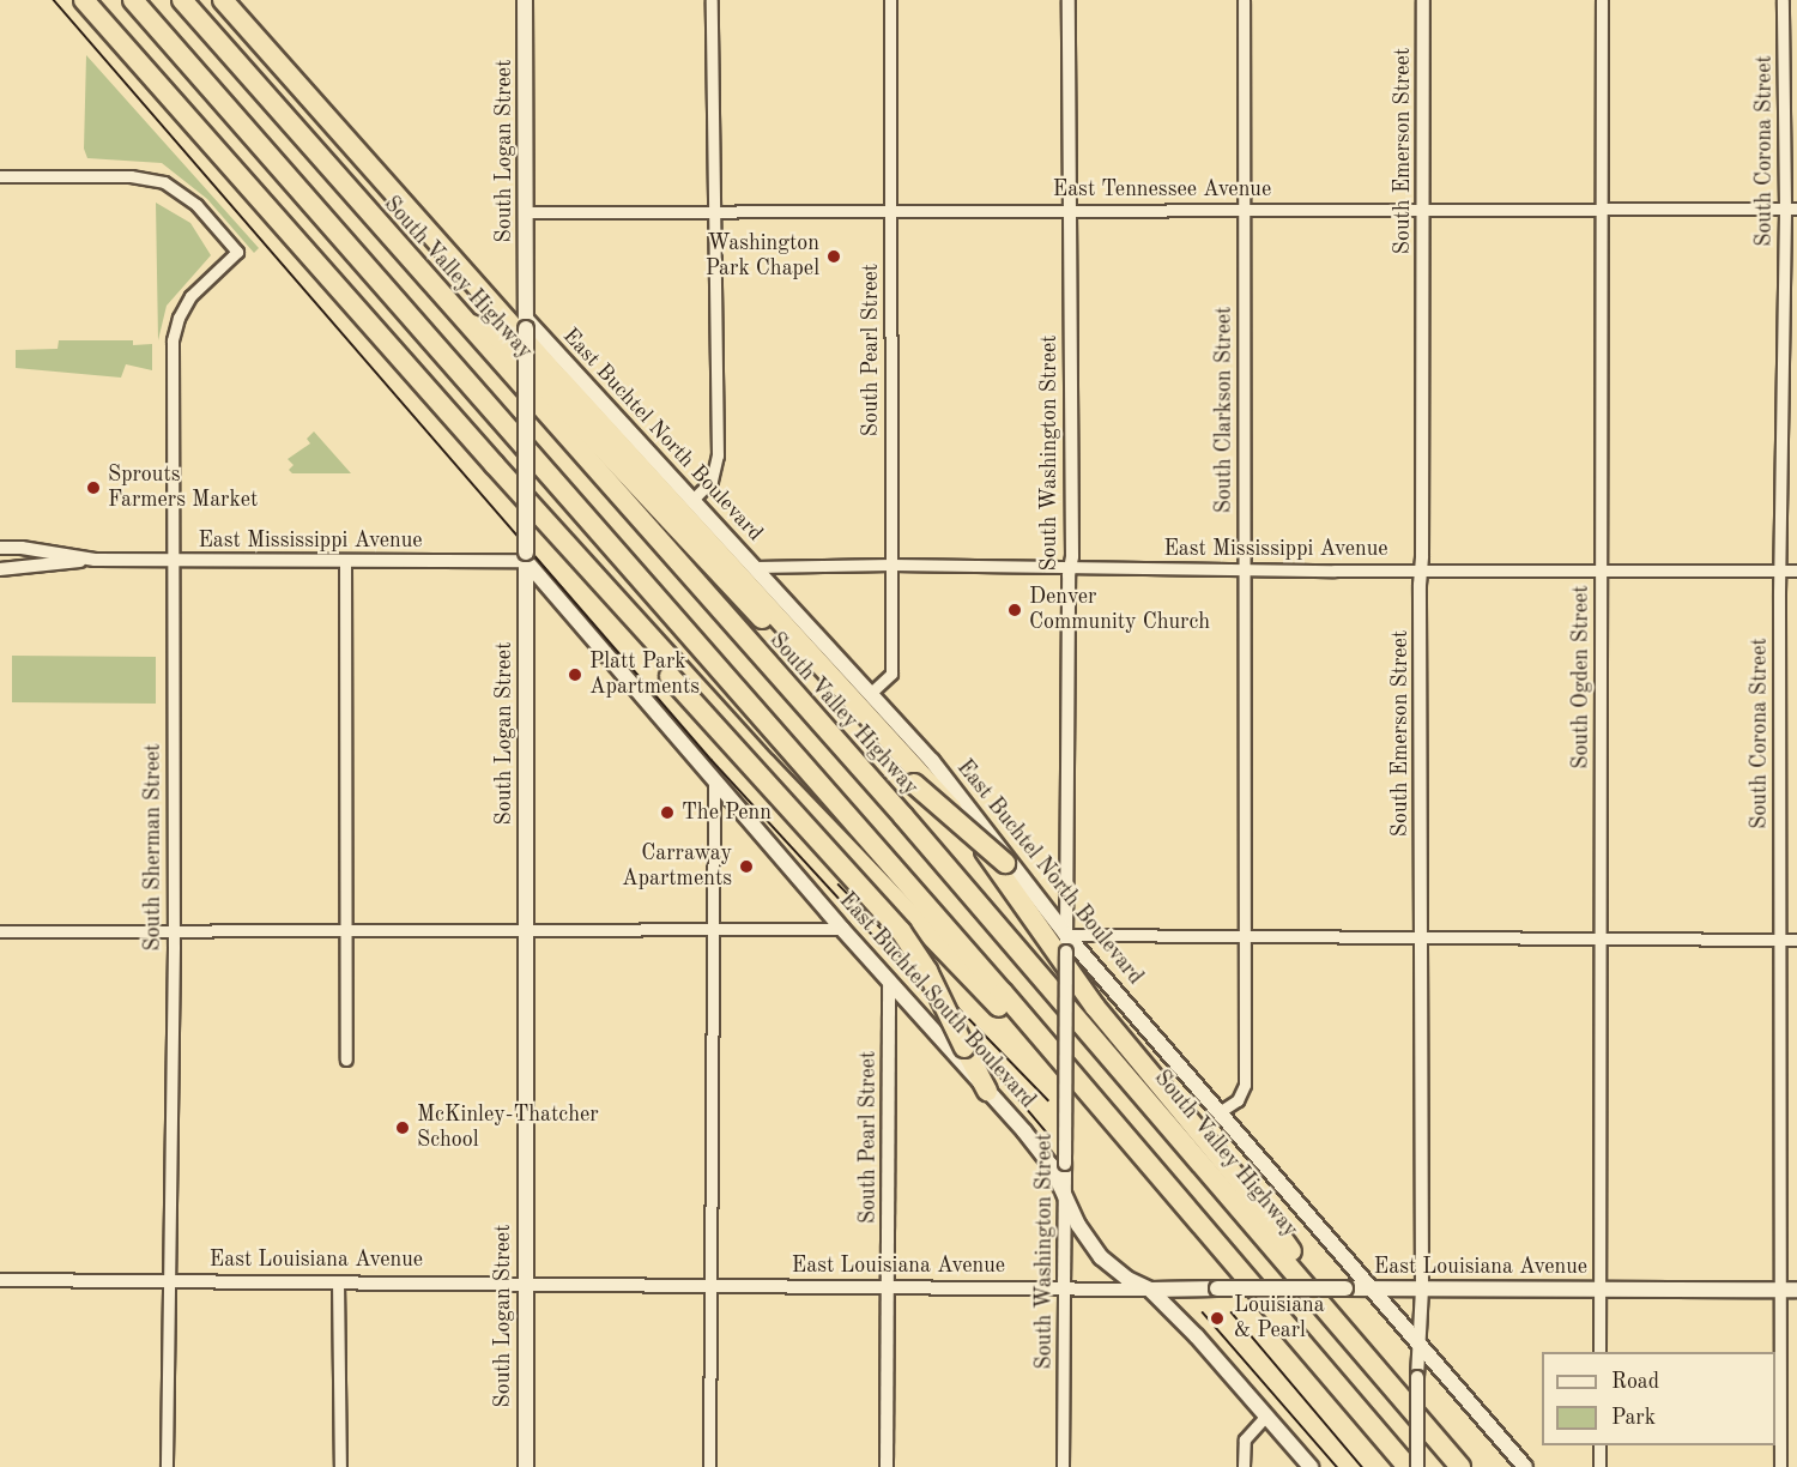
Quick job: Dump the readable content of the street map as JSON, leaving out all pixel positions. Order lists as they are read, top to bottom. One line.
{"streets":{"highway":["South Valley Highway"],"main road":["South Logan Street","East Buchtel North Boulevard","East Buchtel South Boulevard","East Louisiana Avenue"],"street":["South Emerson Street","South Corona Street","East Tennessee Avenue","South Pearl Street","South Clarkson Street","South Washington Street","East Mississippi Avenue","South Ogden Street","South Sherman Street"]},"crossings":[["South Logan Street","East Tennessee Avenue"],["South Logan Street","East Buchtel North Boulevard"],["South Logan Street","East Mississippi Avenue"],["South Logan Street","East Buchtel South Boulevard"],["South Logan Street","East Louisiana Avenue"],["South Emerson Street","East Tennessee Avenue"],["South Emerson Street","East Buchtel North Boulevard"],["South Emerson Street","East Mississippi Avenue"],["South Emerson Street","East Louisiana Avenue"],["South Corona Street","East Tennessee Avenue"],["South Corona Street","East Mississippi Avenue"],["South Corona Street","East Louisiana Avenue"],["East Tennessee Avenue","South Pearl Street"],["East Tennessee Avenue","South Clarkson Street"],["East Tennessee Avenue","South Washington Street"],["East Tennessee Avenue","South Ogden Street"],["South Pearl Street","East Buchtel North Boulevard"],["South Pearl Street","East Mississippi Avenue"],["South Pearl Street","East Buchtel South Boulevard"],["South Pearl Street","East Louisiana Avenue"],["South Clarkson Street","East Buchtel North Boulevard"],["South Clarkson Street","East Mississippi Avenue"],["East Buchtel North Boulevard","South Washington Street"],["East Buchtel North Boulevard","East Mississippi Avenue"],["East Buchtel North Boulevard","East Louisiana Avenue"],["South Washington Street","East Mississippi Avenue"],["South Washington Street","East Buchtel South Boulevard"],["South Washington Street","East Louisiana Avenue"],["East Mississippi Avenue","South Ogden Street"],["East Mississippi Avenue","South Sherman Street"],["East Mississippi Avenue","East Buchtel South Boulevard"],["South Ogden Street","East Louisiana Avenue"],["South Sherman Street","East Louisiana Avenue"],["East Buchtel South Boulevard","East Louisiana Avenue"]],"places":["Washington Park Chapel","Sprouts Farmers Market","Denver Community Church","Platt Park Apartments","The Penn","Carraway Apartments","McKinley-Thatcher School","Louisiana & Pearl"],"legend":["Road","Park"]}
